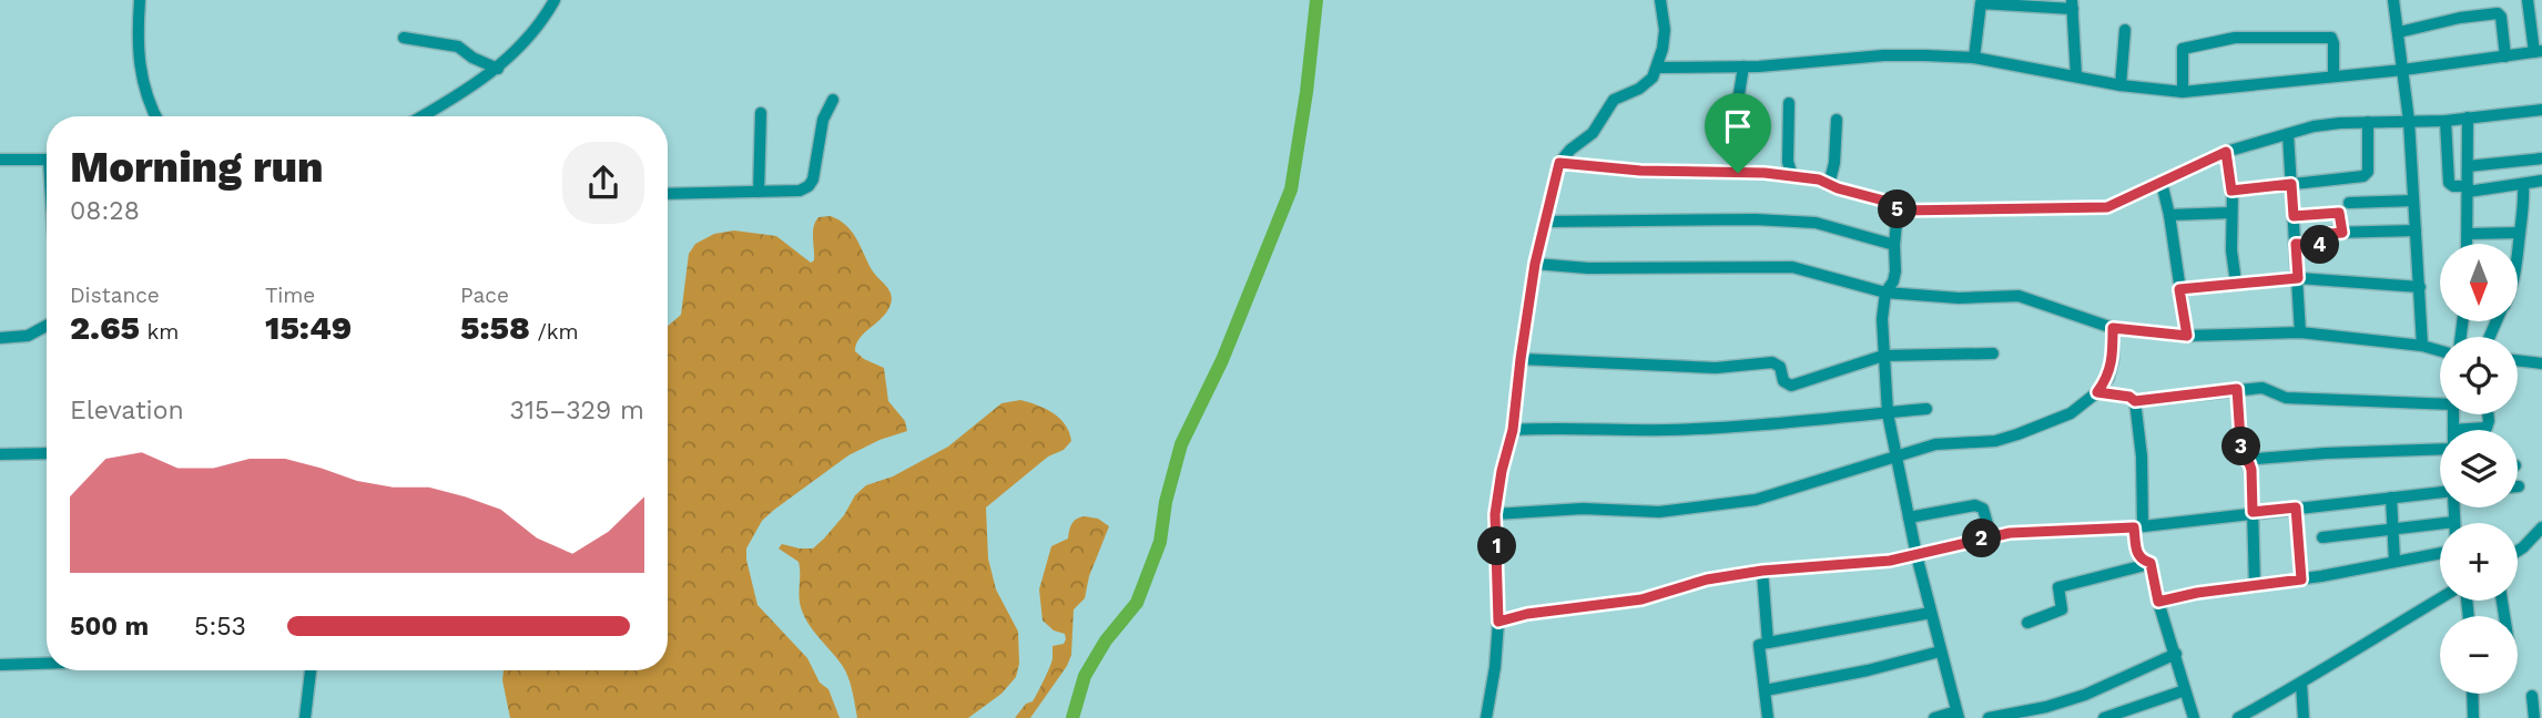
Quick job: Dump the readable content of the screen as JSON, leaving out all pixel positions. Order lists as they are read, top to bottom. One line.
{"north":"bottom","page":{"heading":["Morning run","08:28"],"pins":["5","4","3","2","1"],"map_buttons":["+","−"],"stats":[["Distance","2.65 km"],["Time","15:49"],["Pace","5:58 /km"]],"chart":["Elevation","315–329 m"],"list":[{"name":"500 m","note":"5:53"}]}}
